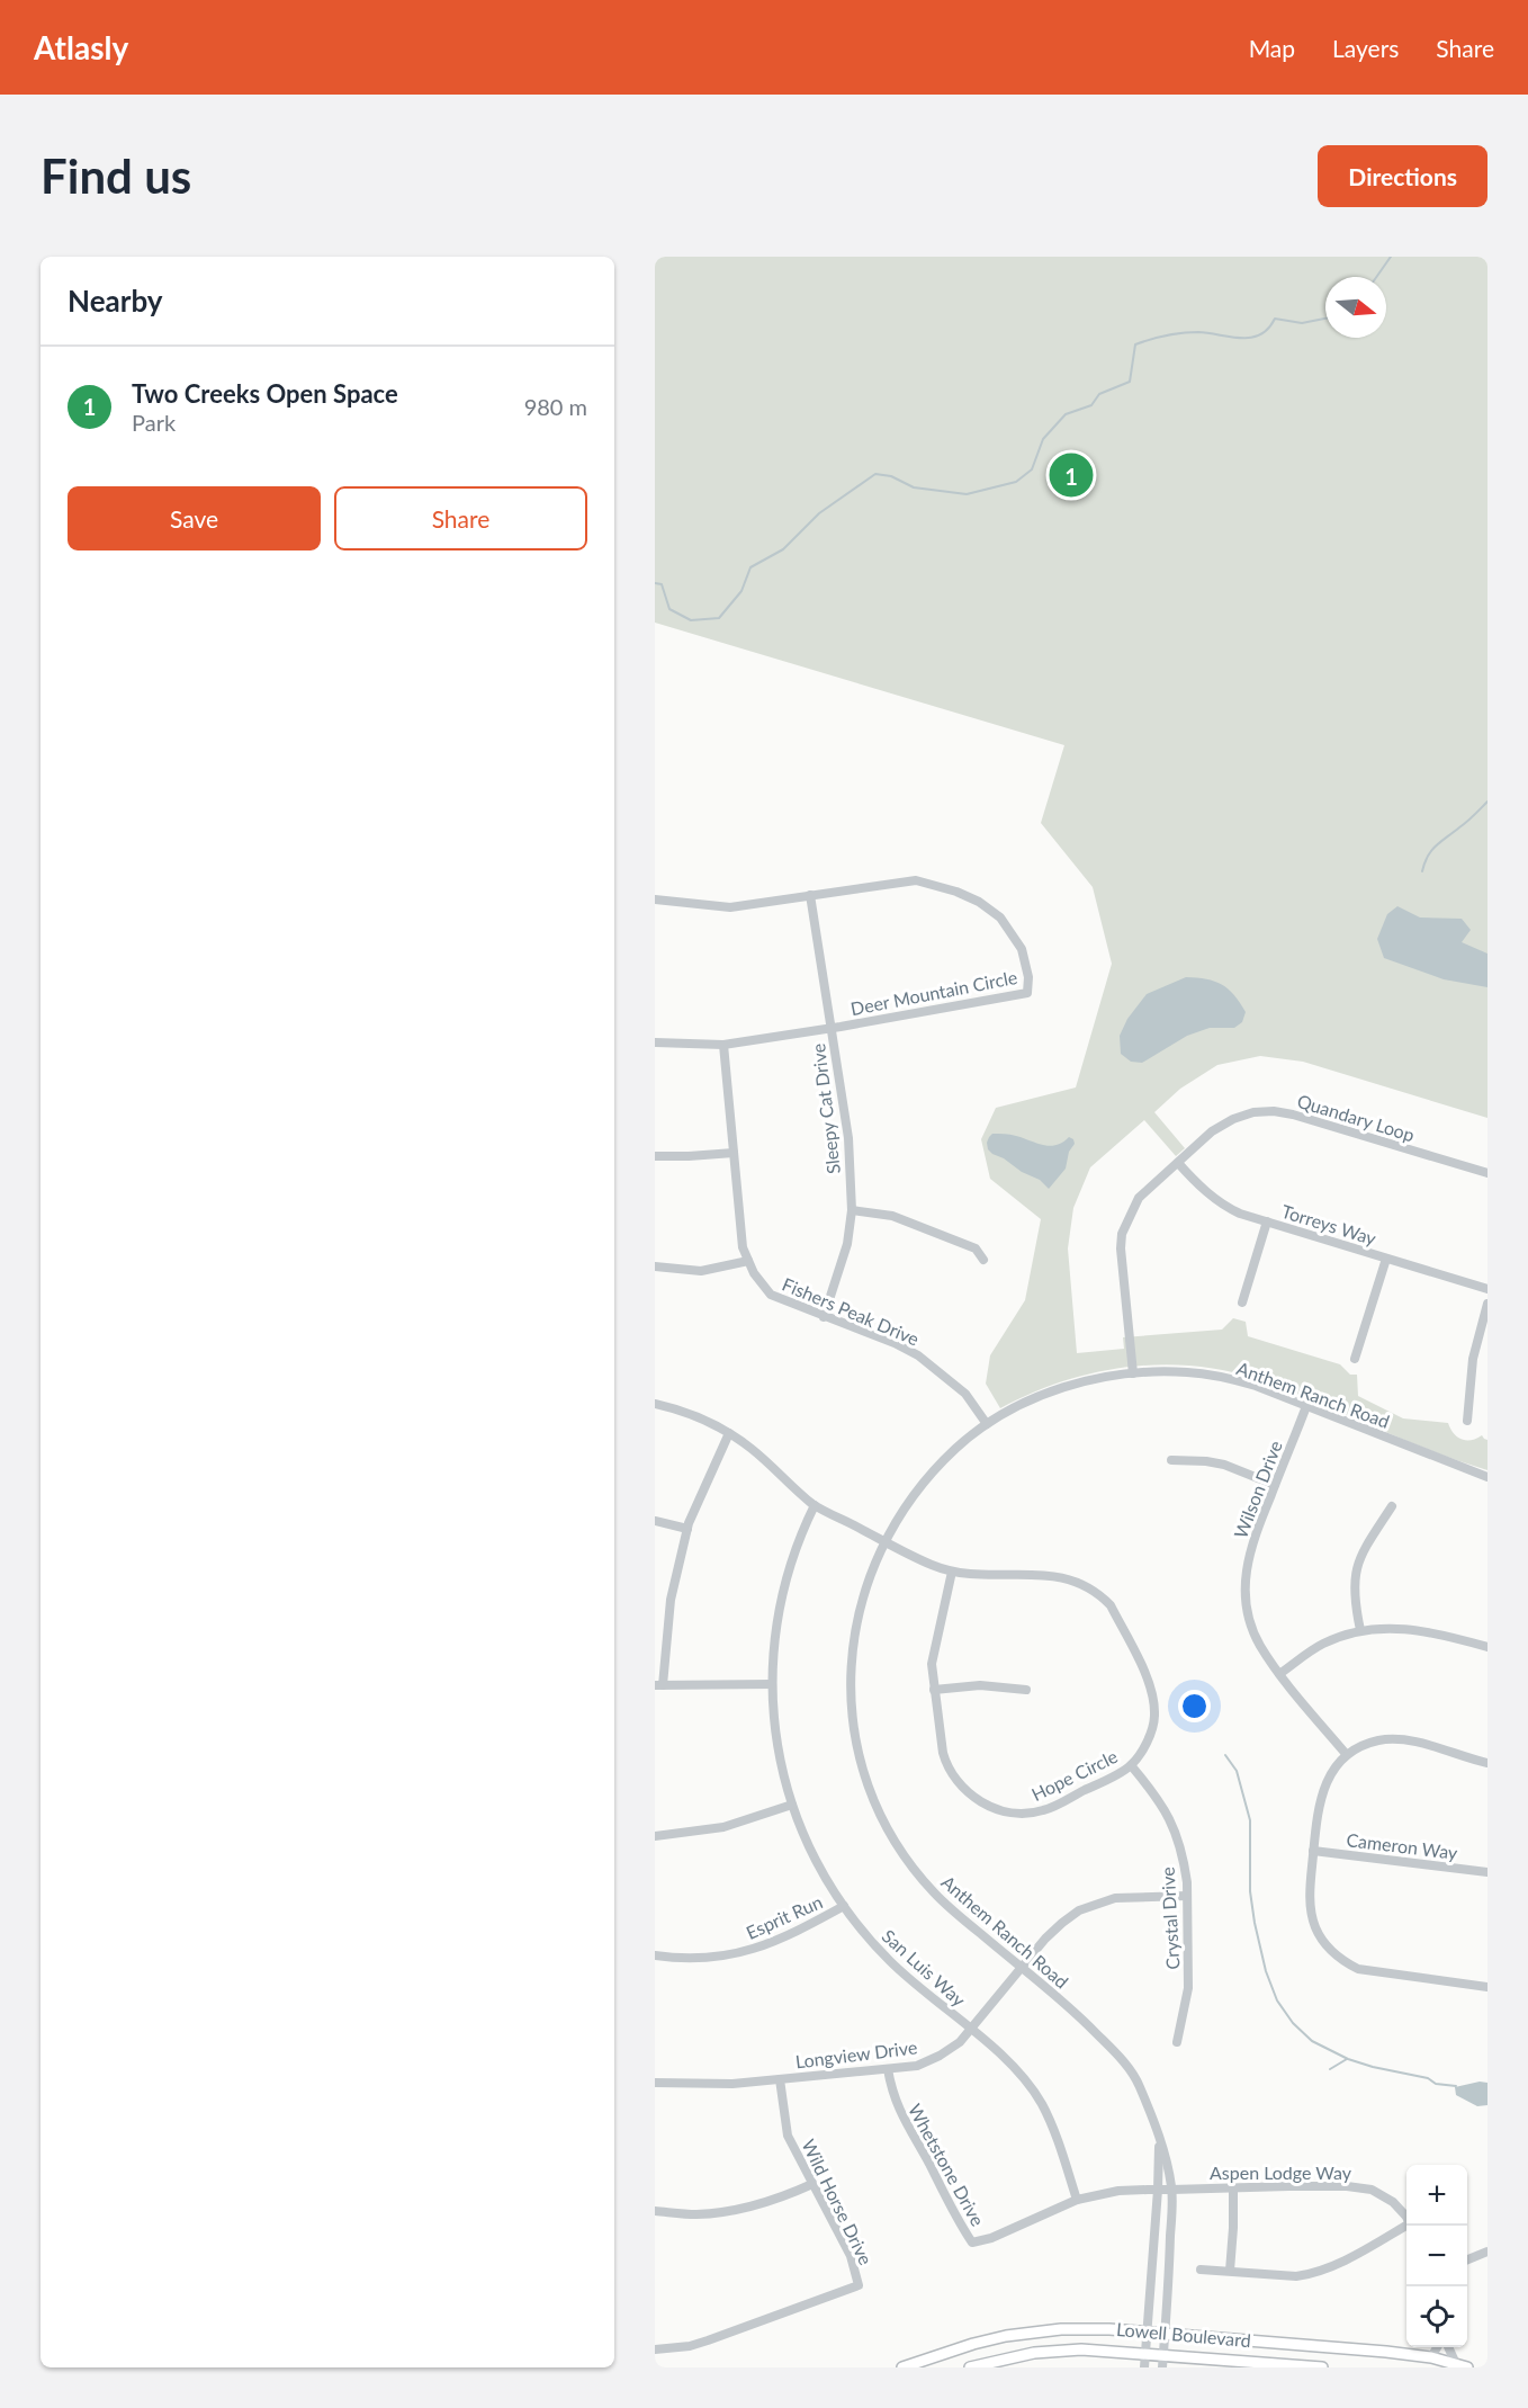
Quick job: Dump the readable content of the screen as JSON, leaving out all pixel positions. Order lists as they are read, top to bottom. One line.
{"streets":{"main road":["Lowell Boulevard"],"street":["Deer Mountain Circle","Sleepy Cat Drive","Quandary Loop","Torreys Way","Fishers Peak Drive","Anthem Ranch Road","Wilson Drive","Hope Circle","Cameron Way","Esprit Run","Crystal Drive","San Luis Way","Longview Drive","Whetstone Drive","Aspen Lodge Way","Wild Horse Drive"]},"crossings":[["Deer Mountain Circle","Sleepy Cat Drive"],["Deer Mountain Circle","Fishers Peak Drive"],["Sleepy Cat Drive","Fishers Peak Drive"],["Quandary Loop","Torreys Way"],["Quandary Loop","Anthem Ranch Road"],["Fishers Peak Drive","Anthem Ranch Road"],["Anthem Ranch Road","Wilson Drive"],["Anthem Ranch Road","Hope Circle"],["Anthem Ranch Road","Longview Drive"],["Anthem Ranch Road","Whetstone Drive"],["Anthem Ranch Road","Aspen Lodge Way"],["Anthem Ranch Road","Lowell Boulevard"],["Hope Circle","Crystal Drive"],["Hope Circle","San Luis Way"],["Esprit Run","San Luis Way"],["Crystal Drive","Longview Drive"],["San Luis Way","Longview Drive"],["San Luis Way","Whetstone Drive"],["Longview Drive","Whetstone Drive"],["Longview Drive","Wild Horse Drive"],["Whetstone Drive","Aspen Lodge Way"]],"north":"right","page":{"header":"Atlasly","nav":["Map","Layers","Share"],"buttons":["Directions",["Save","Share"]],"title":"Find us","heading":"Nearby","list":[{"mark":"1","name":"Two Creeks Open Space","note":"Park","value":"980 m"}],"pins":"1","map_buttons":["+","−"]}}
